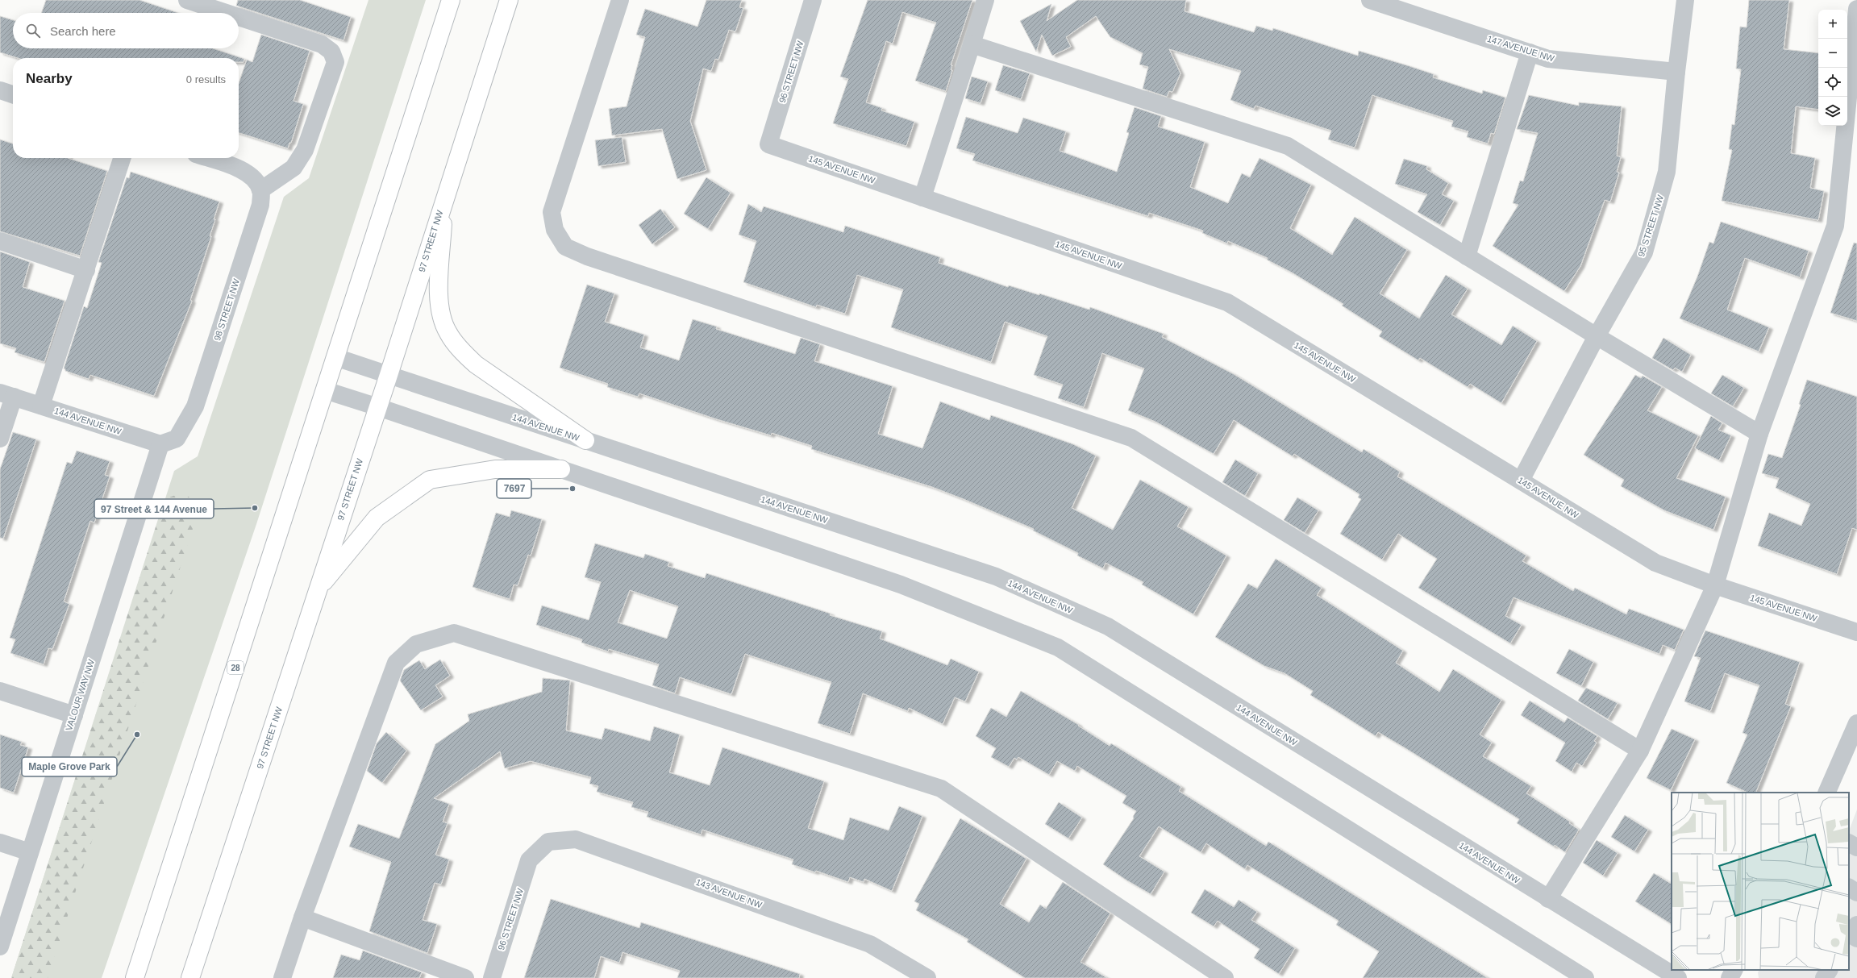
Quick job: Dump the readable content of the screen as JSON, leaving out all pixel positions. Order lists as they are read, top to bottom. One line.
{"streets":{"main road":["97 STREET NW","28"],"street":["147 AVENUE NW","96 STREET NW","145 AVENUE NW","95 STREET NW","98 STREET NW","144 AVENUE NW","VALOUR WAY NW","143 AVENUE NW"]},"crossings":[["147 AVENUE NW","95 STREET NW"],["96 STREET NW","145 AVENUE NW"],["96 STREET NW","143 AVENUE NW"],["145 AVENUE NW","95 STREET NW"],["97 STREET NW","144 AVENUE NW"],["98 STREET NW","144 AVENUE NW"],["98 STREET NW","VALOUR WAY NW"],["144 AVENUE NW","28"],["144 AVENUE NW","VALOUR WAY NW"]],"places":["7697","97 Street & 144 Avenue","Maple Grove Park"],"page":{"map_buttons":["+","−"],"search":"Search here","heading":["Nearby","0 results"]}}
